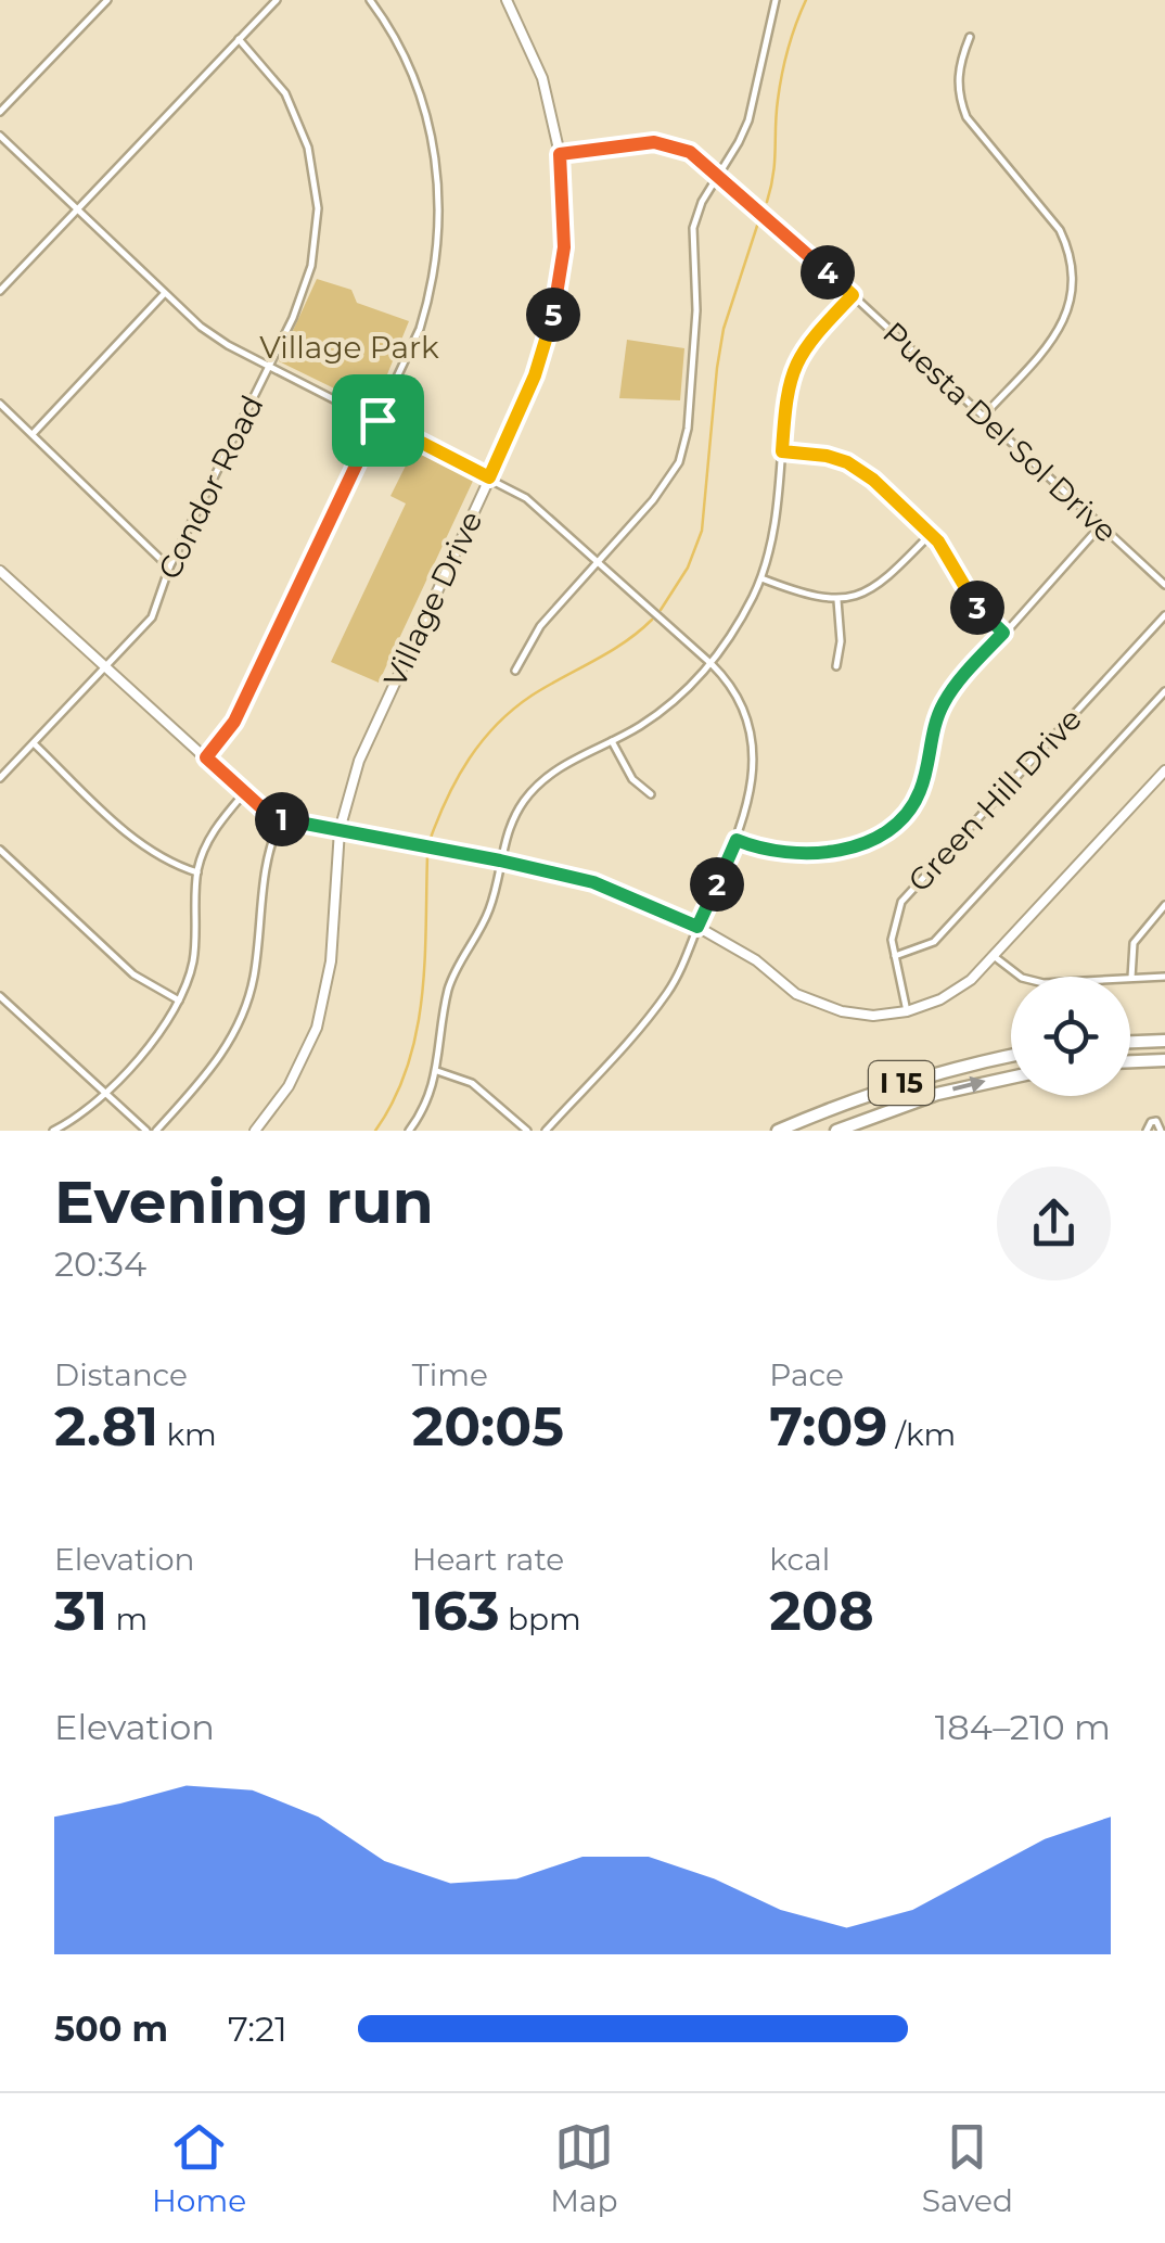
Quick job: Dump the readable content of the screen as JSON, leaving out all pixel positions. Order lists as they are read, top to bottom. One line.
{"streets":{"highway":["I 15"],"street":["Puesta Del Sol Drive","Condor Road","Village Drive","Green Hill Drive"]},"crossings":[["Puesta Del Sol Drive","Village Drive"]],"parks":["Village Park"],"page":{"pins":["4","5","3","1","2"],"heading":["Evening run","20:34"],"stats":[["Distance","2.81 km"],["Time","20:05"],["Pace","7:09 /km"],["Elevation","31 m"],["Heart rate","163 bpm"],["kcal","208"]],"chart":["Elevation","184–210 m"],"list":[{"name":"500 m","note":"7:21"}],"tabs":["Home","Map","Saved"]}}
